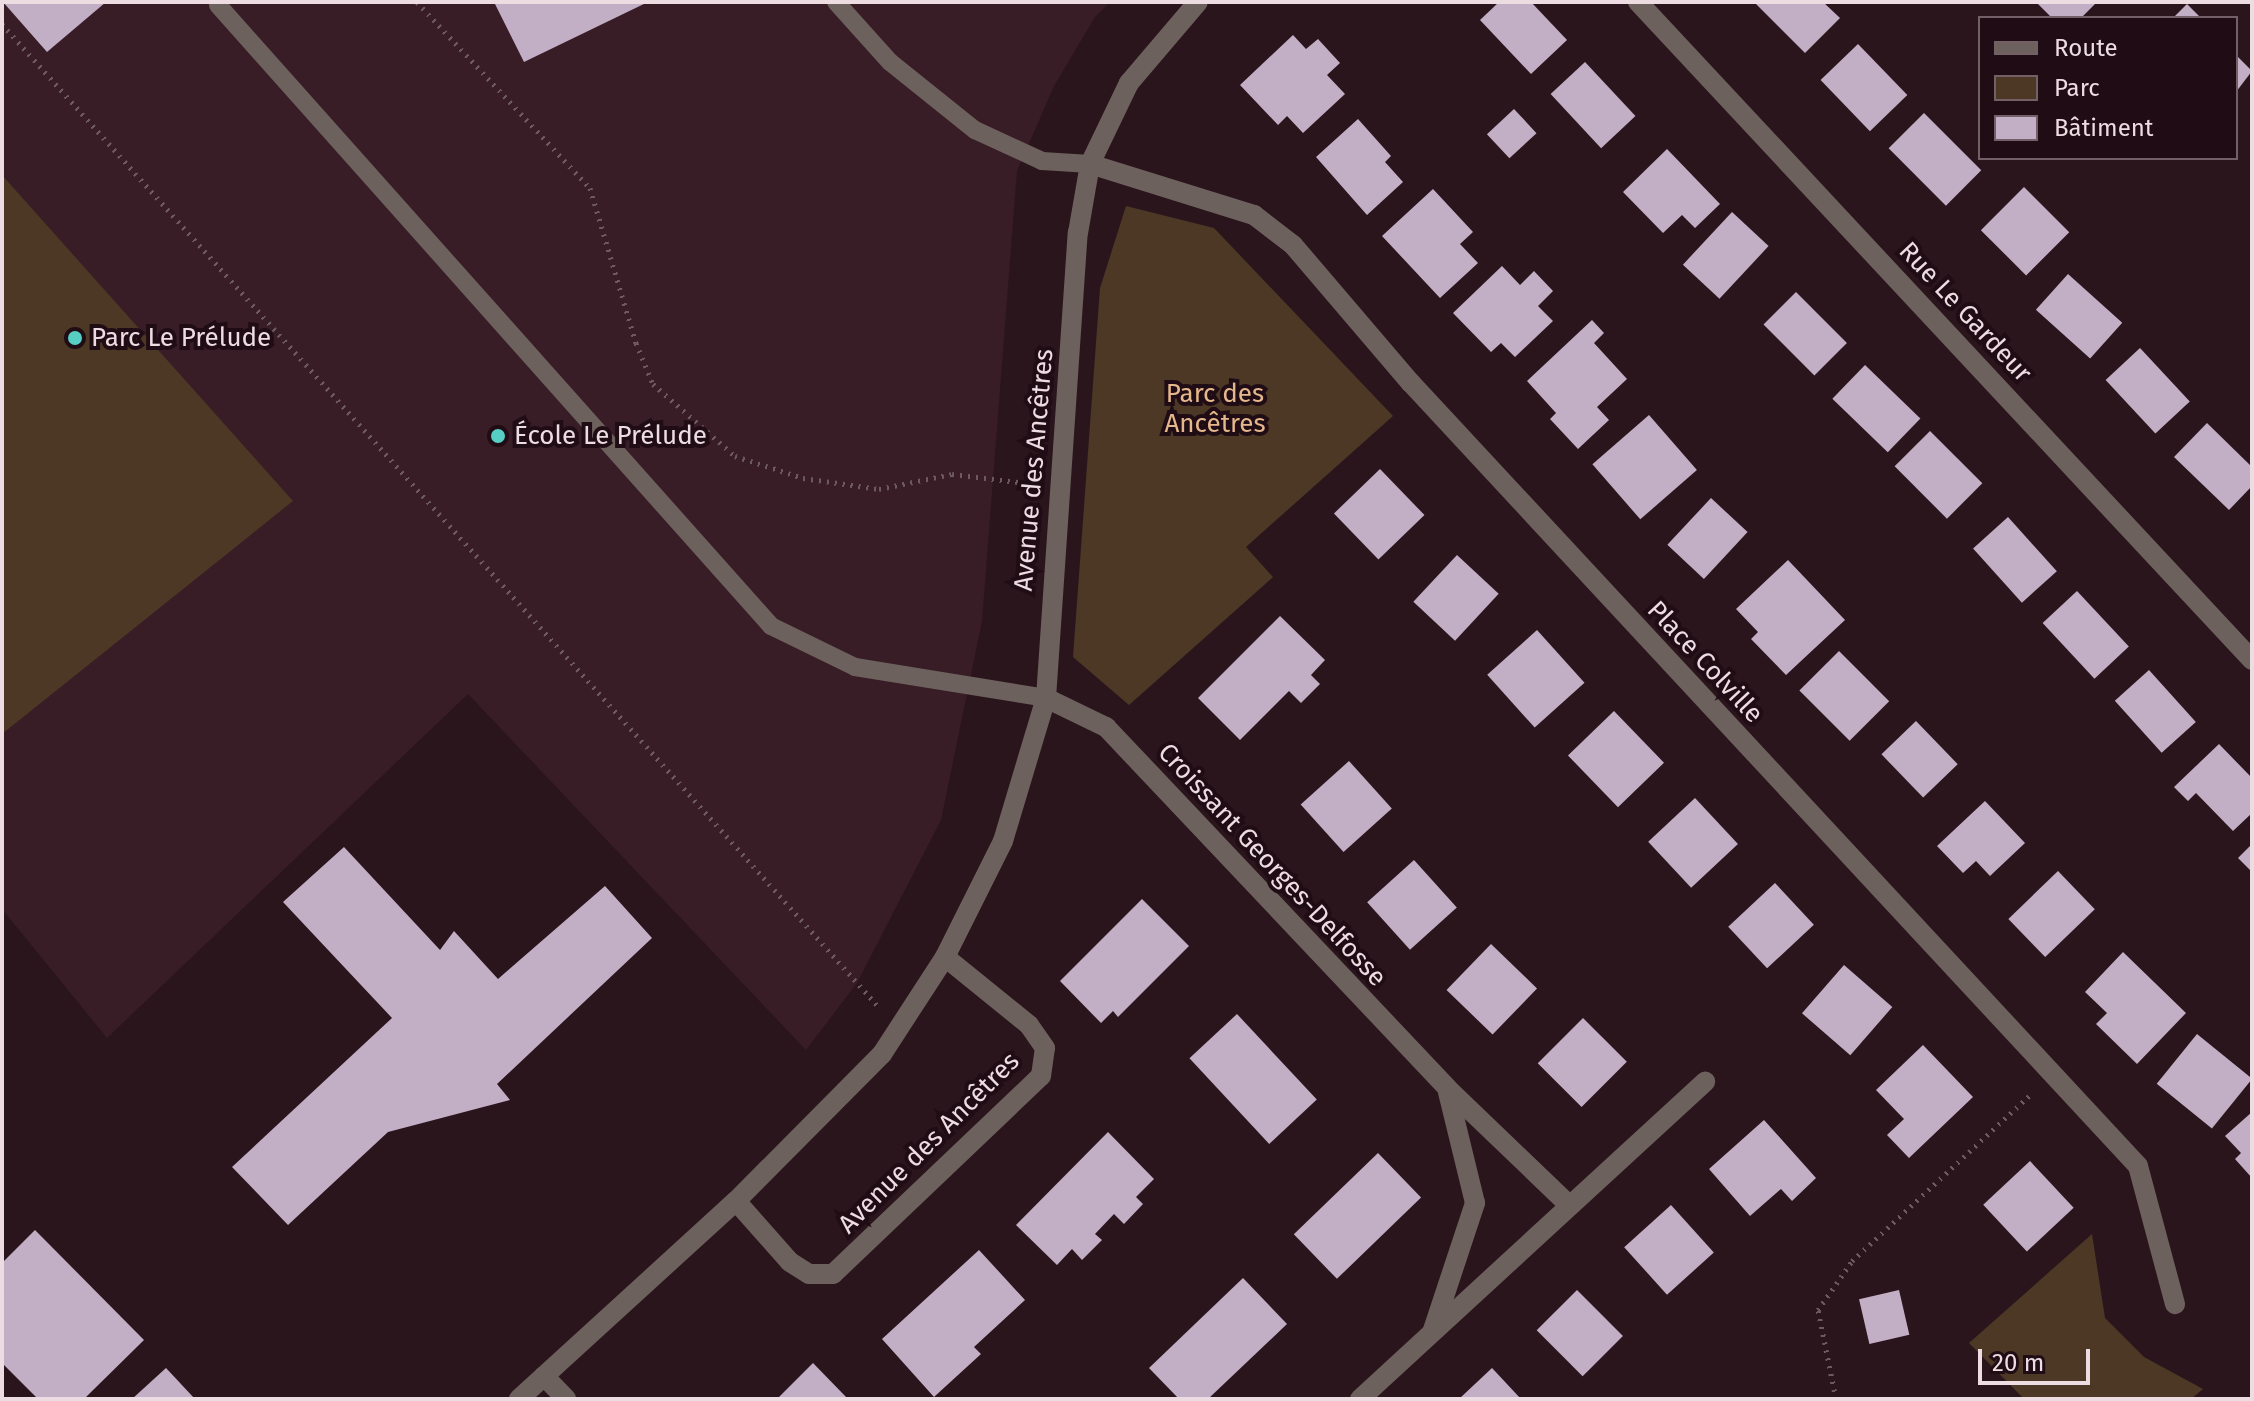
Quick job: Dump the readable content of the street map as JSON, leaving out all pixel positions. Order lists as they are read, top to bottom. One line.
{"streets":{"street":["Rue Le Gardeur","Avenue des Ancêtres","Place Colville","Croissant Georges-Delfosse"]},"crossings":[["Avenue des Ancêtres","Place Colville"],["Avenue des Ancêtres","Croissant Georges-Delfosse"]],"parks":["Parc des Ancêtres"],"places":["Parc Le Prélude","École Le Prélude"],"legend":["Route","Parc","Bâtiment"],"scale_bar":"20 m"}
